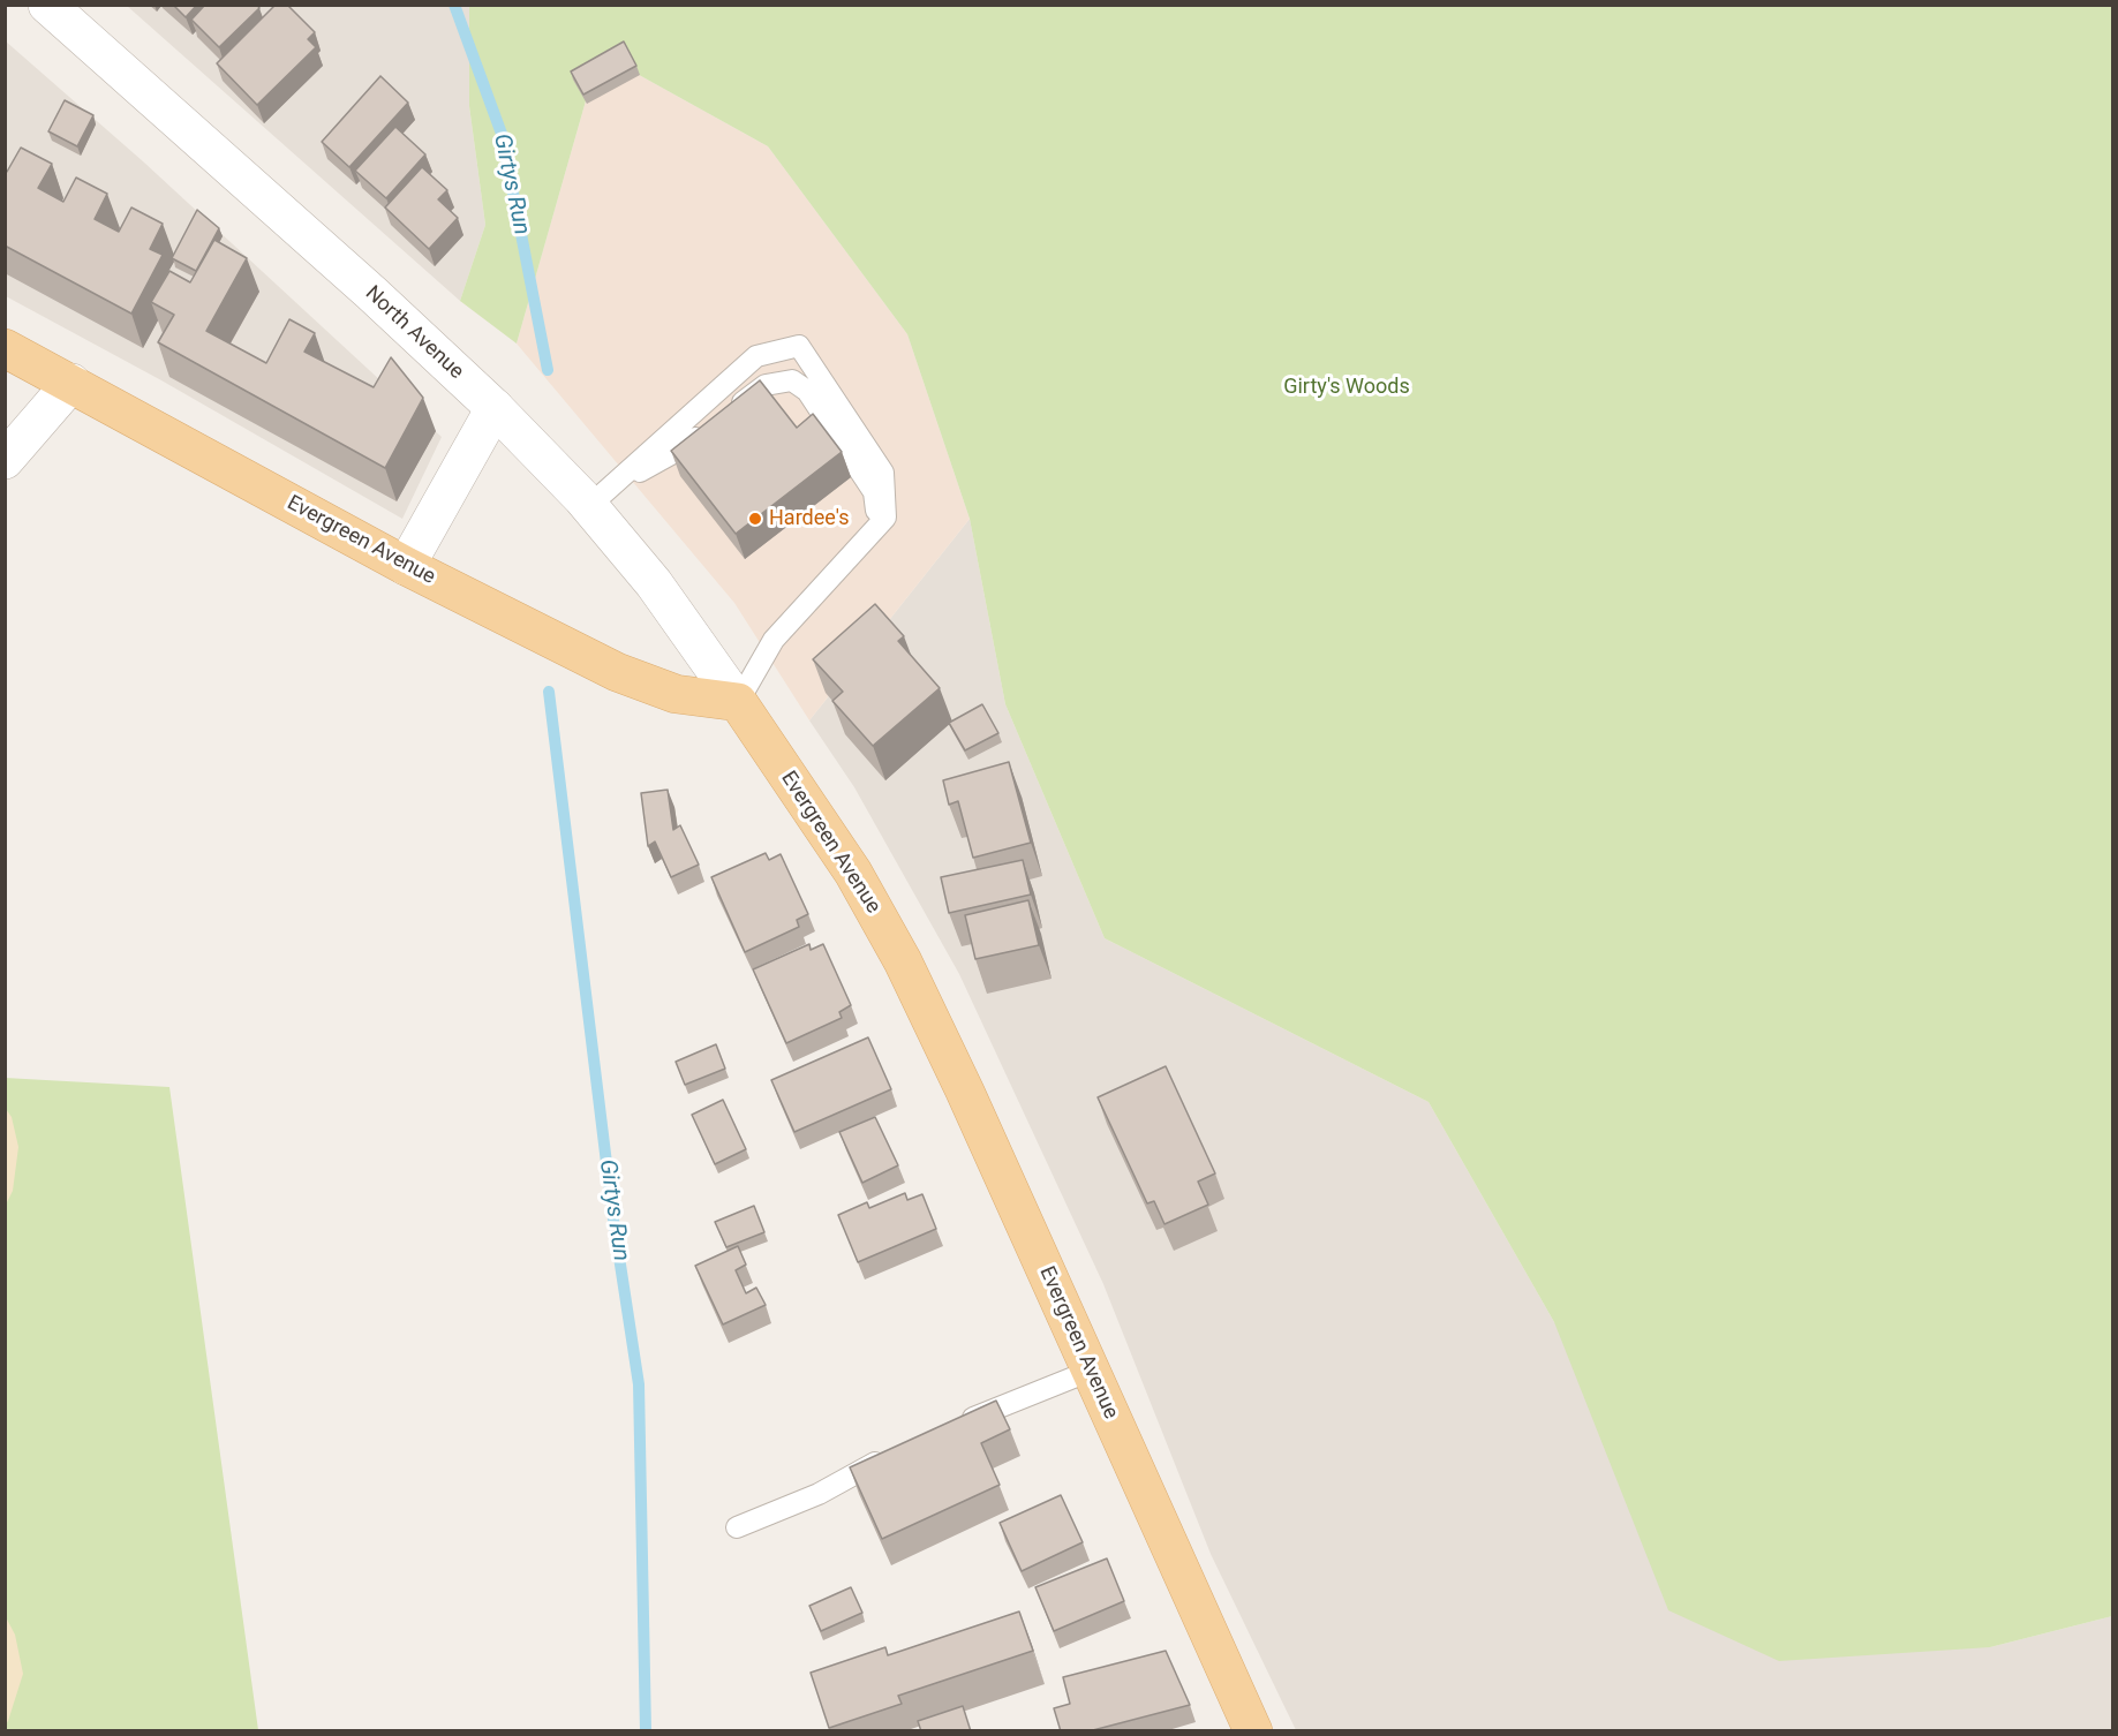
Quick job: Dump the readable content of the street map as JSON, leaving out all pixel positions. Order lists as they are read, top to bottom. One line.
{"streets":{"main road":["Evergreen Avenue"],"street":["North Avenue"]},"crossings":[["North Avenue","Evergreen Avenue"]],"water":["Girtys Run"],"parks":["Girty's Woods"],"places":["Hardee's"]}
